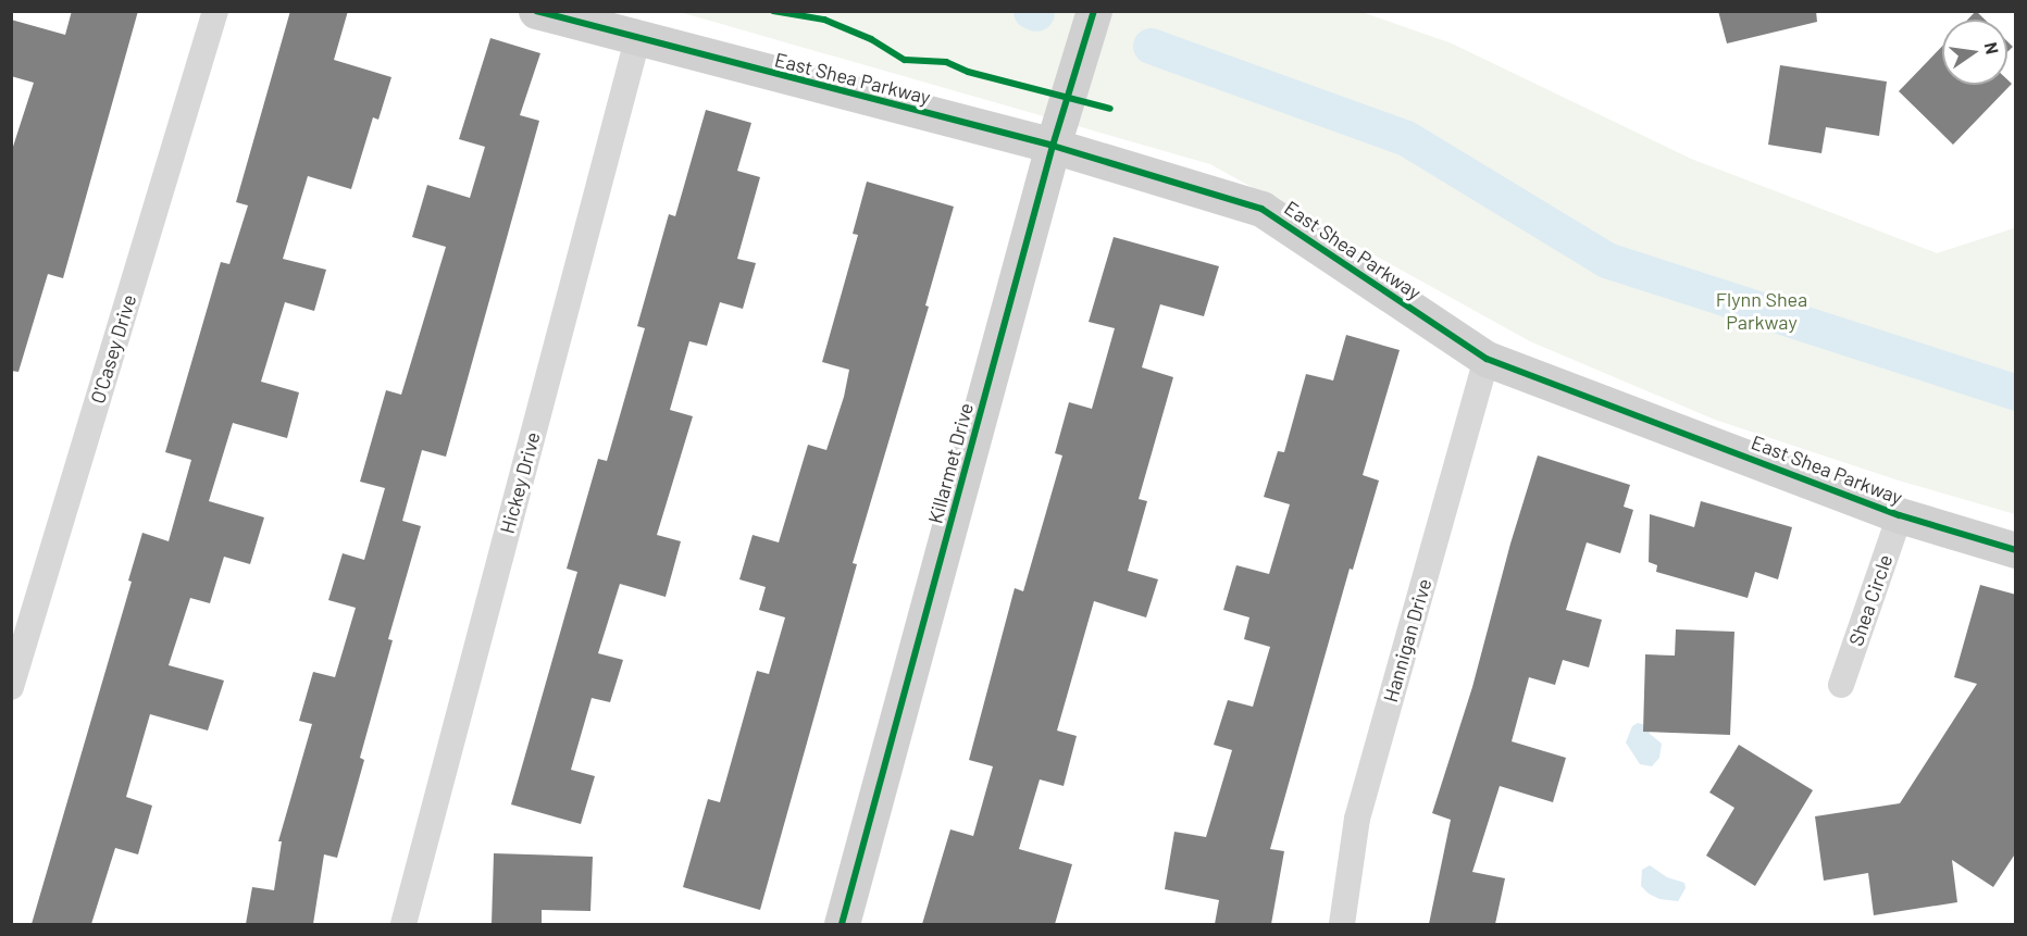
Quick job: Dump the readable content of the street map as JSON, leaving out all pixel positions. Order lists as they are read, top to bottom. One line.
{"streets":{"street":["East Shea Parkway","O'Casey Drive","Killarmet Drive","Hickey Drive","Shea Circle","Hannigan Drive"]},"crossings":[["East Shea Parkway","Killarmet Drive"],["East Shea Parkway","Hickey Drive"],["East Shea Parkway","Shea Circle"],["East Shea Parkway","Hannigan Drive"]],"parks":["Flynn Shea Parkway"],"north":"right"}
